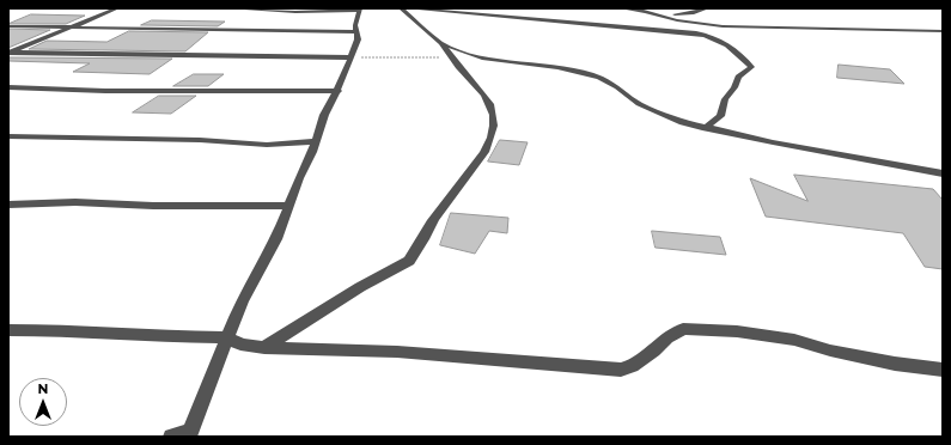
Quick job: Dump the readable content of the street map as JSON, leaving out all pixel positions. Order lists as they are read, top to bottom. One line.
{"north":"top"}
